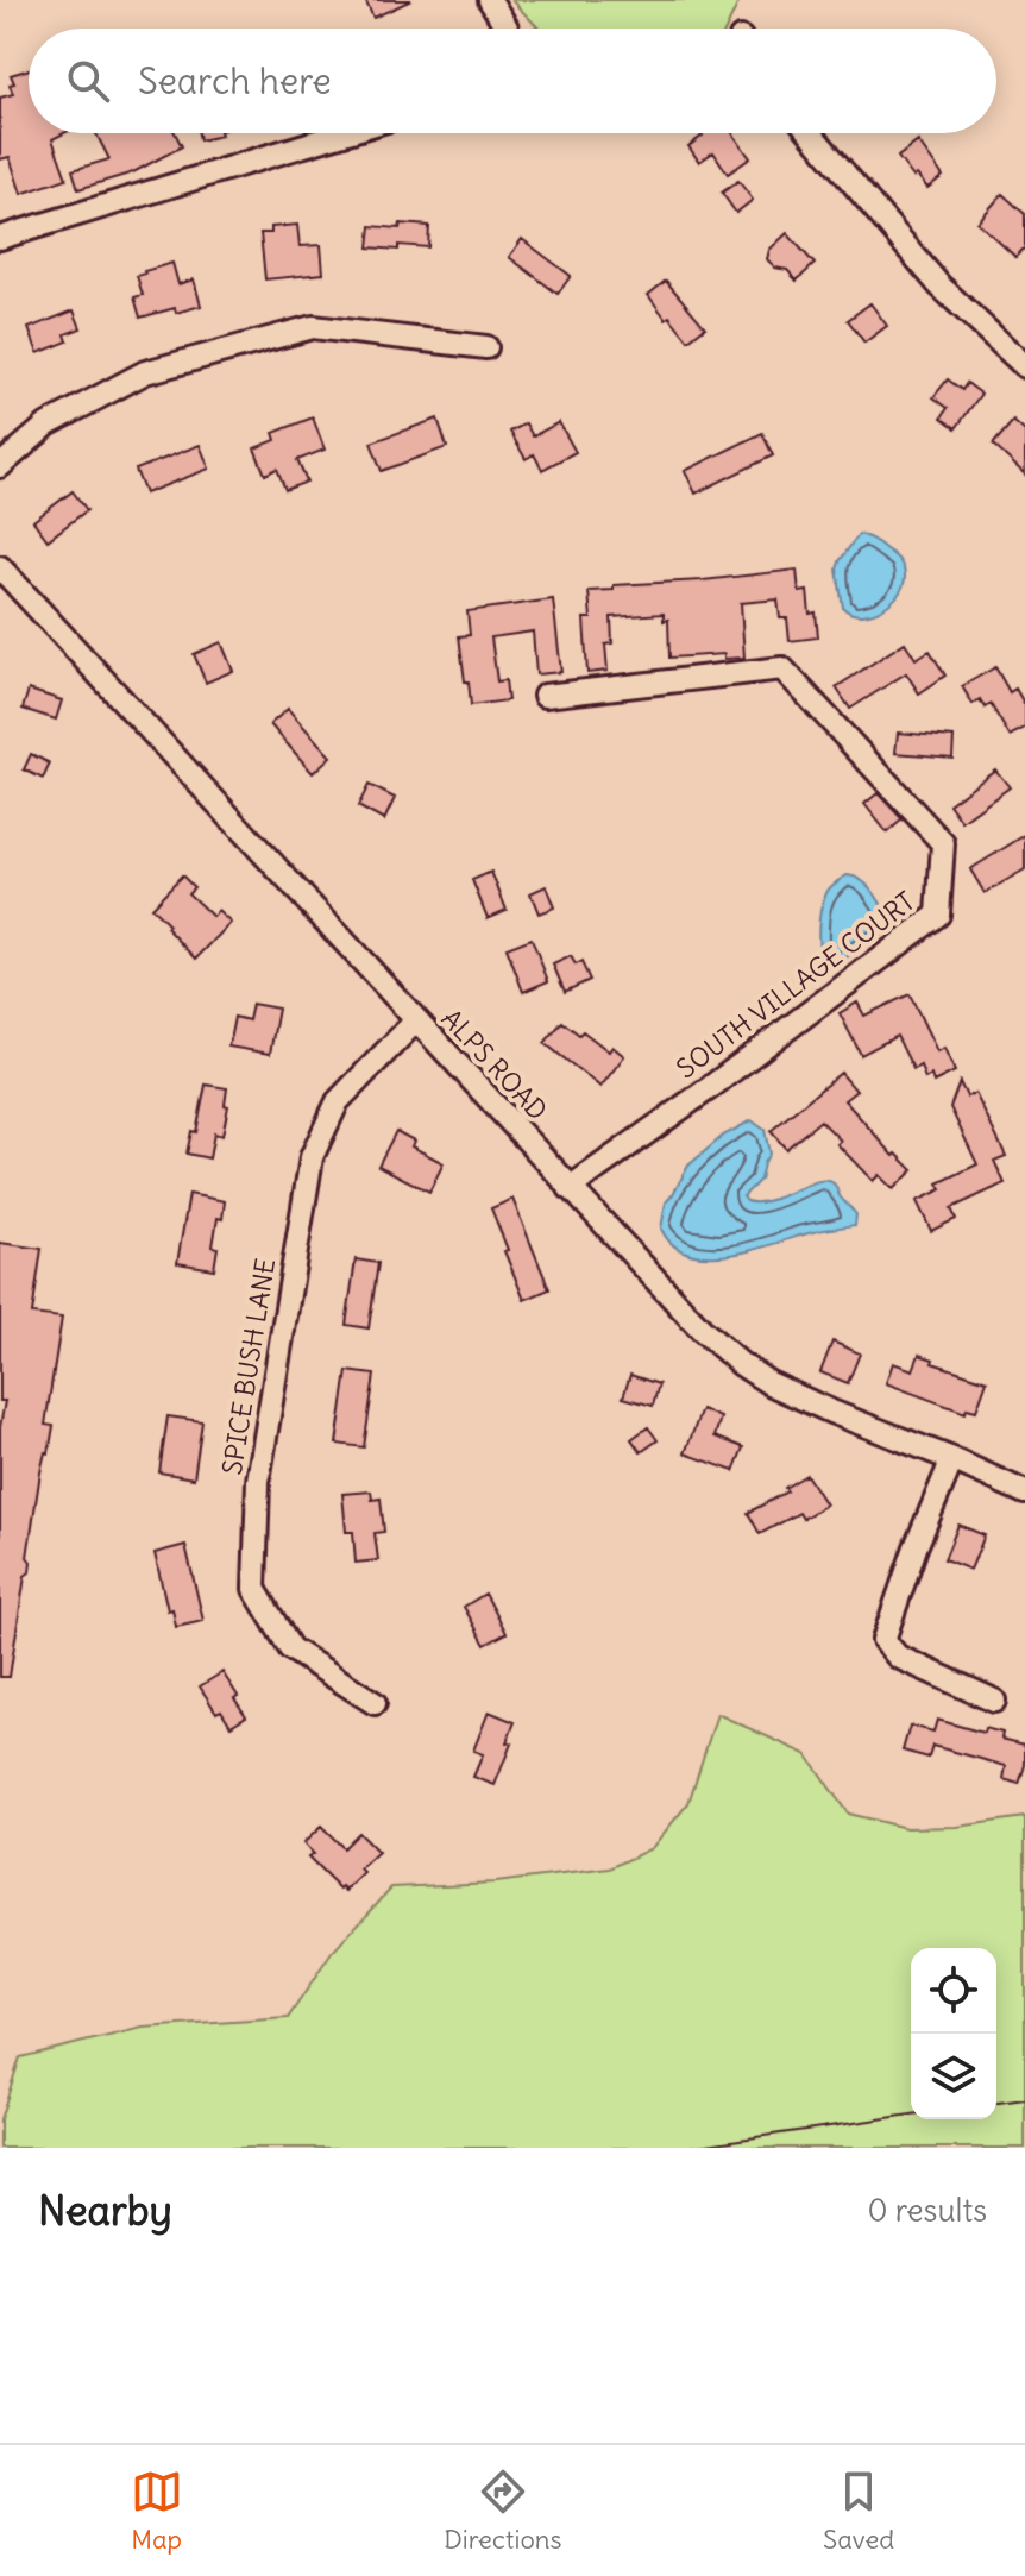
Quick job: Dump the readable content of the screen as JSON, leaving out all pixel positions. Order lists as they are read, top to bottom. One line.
{"streets":{"street":["SOUTH VILLAGE COURT","ALPS ROAD","SPICE BUSH LANE"]},"crossings":[["SOUTH VILLAGE COURT","ALPS ROAD"],["ALPS ROAD","SPICE BUSH LANE"]],"page":{"search":"Search here","heading":["Nearby","0 results"],"nav":["Map","Directions","Saved"]}}
